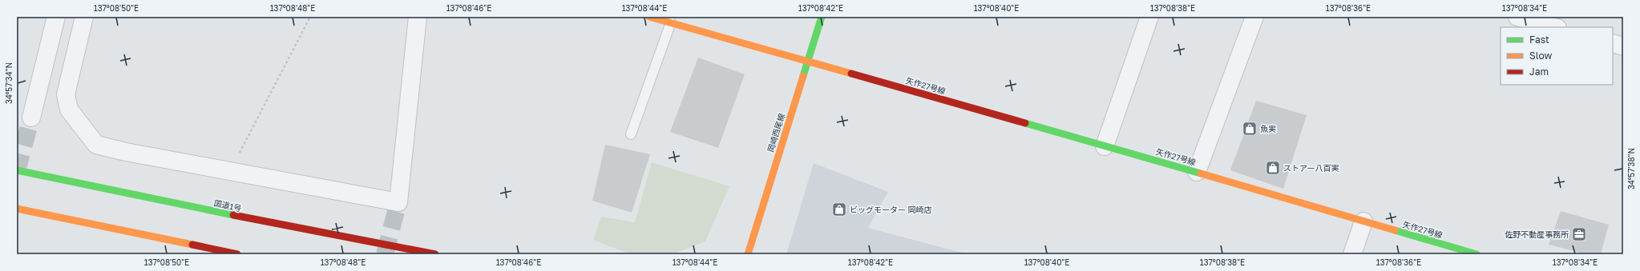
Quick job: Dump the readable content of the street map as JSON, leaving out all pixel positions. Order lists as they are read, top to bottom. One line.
{"streets":{"main road":["矢作27号線","岡崎西尾線","国道1号"]},"crossings":[["矢作27号線","岡崎西尾線"]],"places":{"shop":["魚実","ストアー八百実","ビッグモーター 岡崎店"],"office":["佐野不動産事務所"]},"legend":["Fast","Slow","Jam"],"coordinates":["137°08'50\"E","137°08'48\"E","137°08'46\"E","137°08'44\"E","137°08'42\"E","137°08'40\"E","137°08'38\"E","137°08'36\"E","137°08'34\"E","34°57'34\"N","34°57'38\"N"]}
